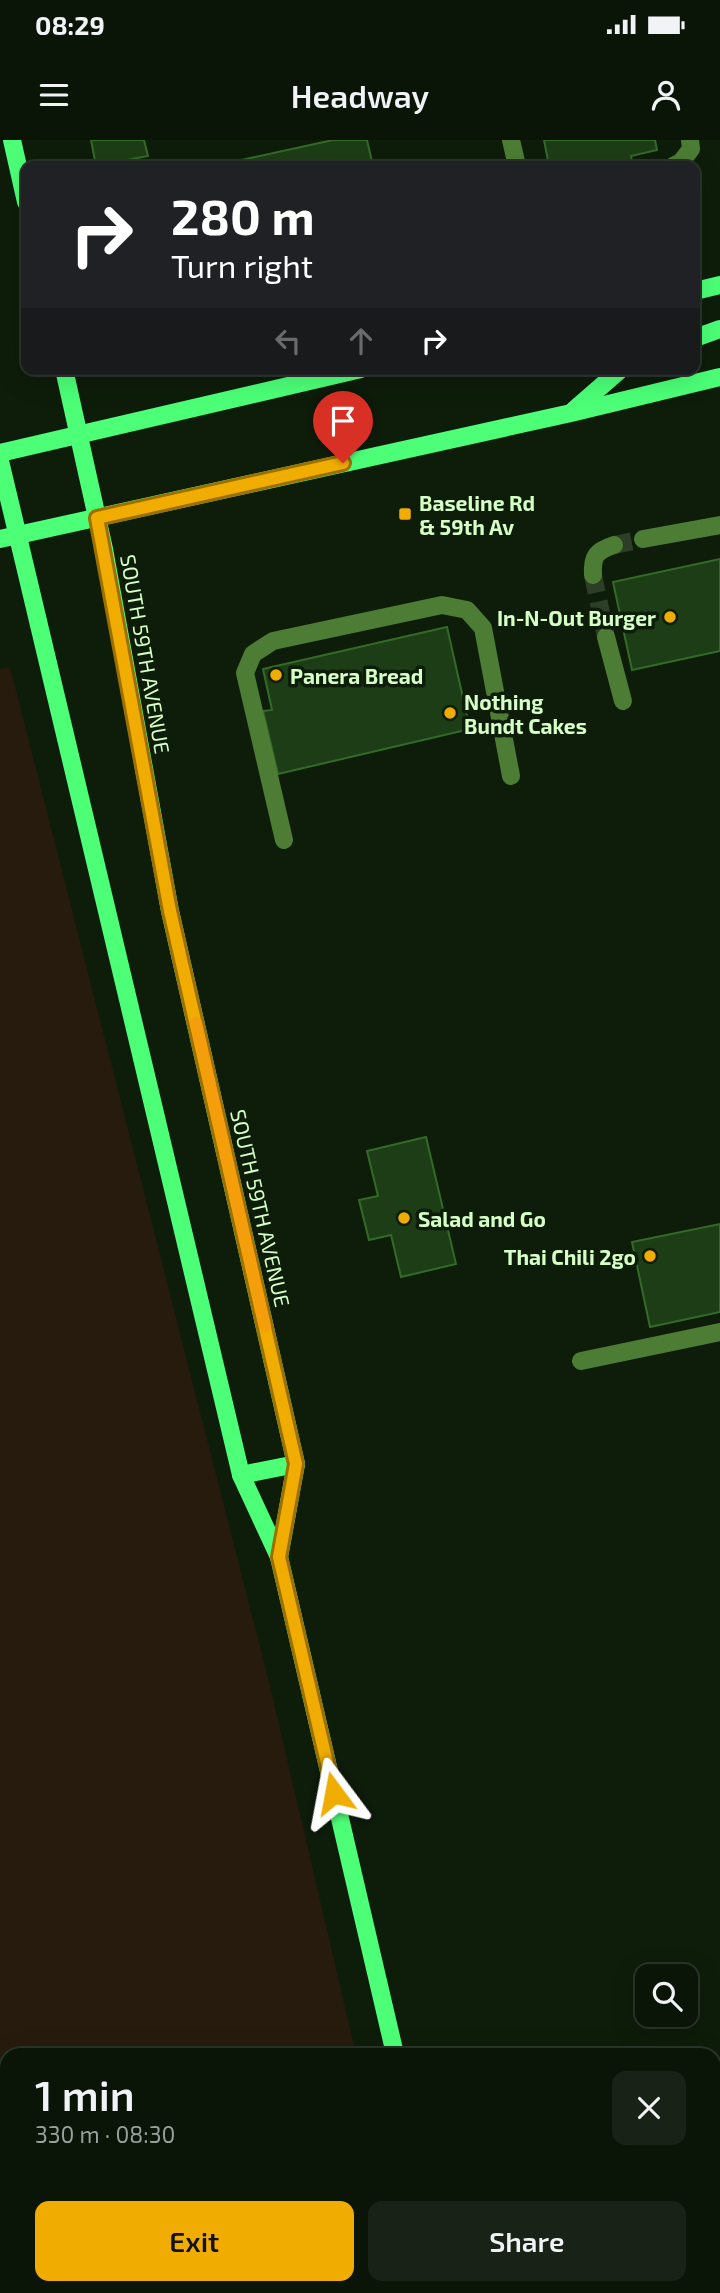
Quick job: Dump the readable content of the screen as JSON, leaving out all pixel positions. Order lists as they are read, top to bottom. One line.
{"streets":{"main road":["SOUTH 59TH AVENUE"]},"places":{"transit":["Baseline Rd & 59th Av"],"other":["In-N-Out Burger","Panera Bread","Nothing Bundt Cakes","Salad and Go","Thai Chili 2go"]},"page":{"status":"08:29","header":"Headway","turn":["280 m","Turn right"],"heading":["1 min","330 m · 08:30"],"buttons":["Exit","Share"]}}
